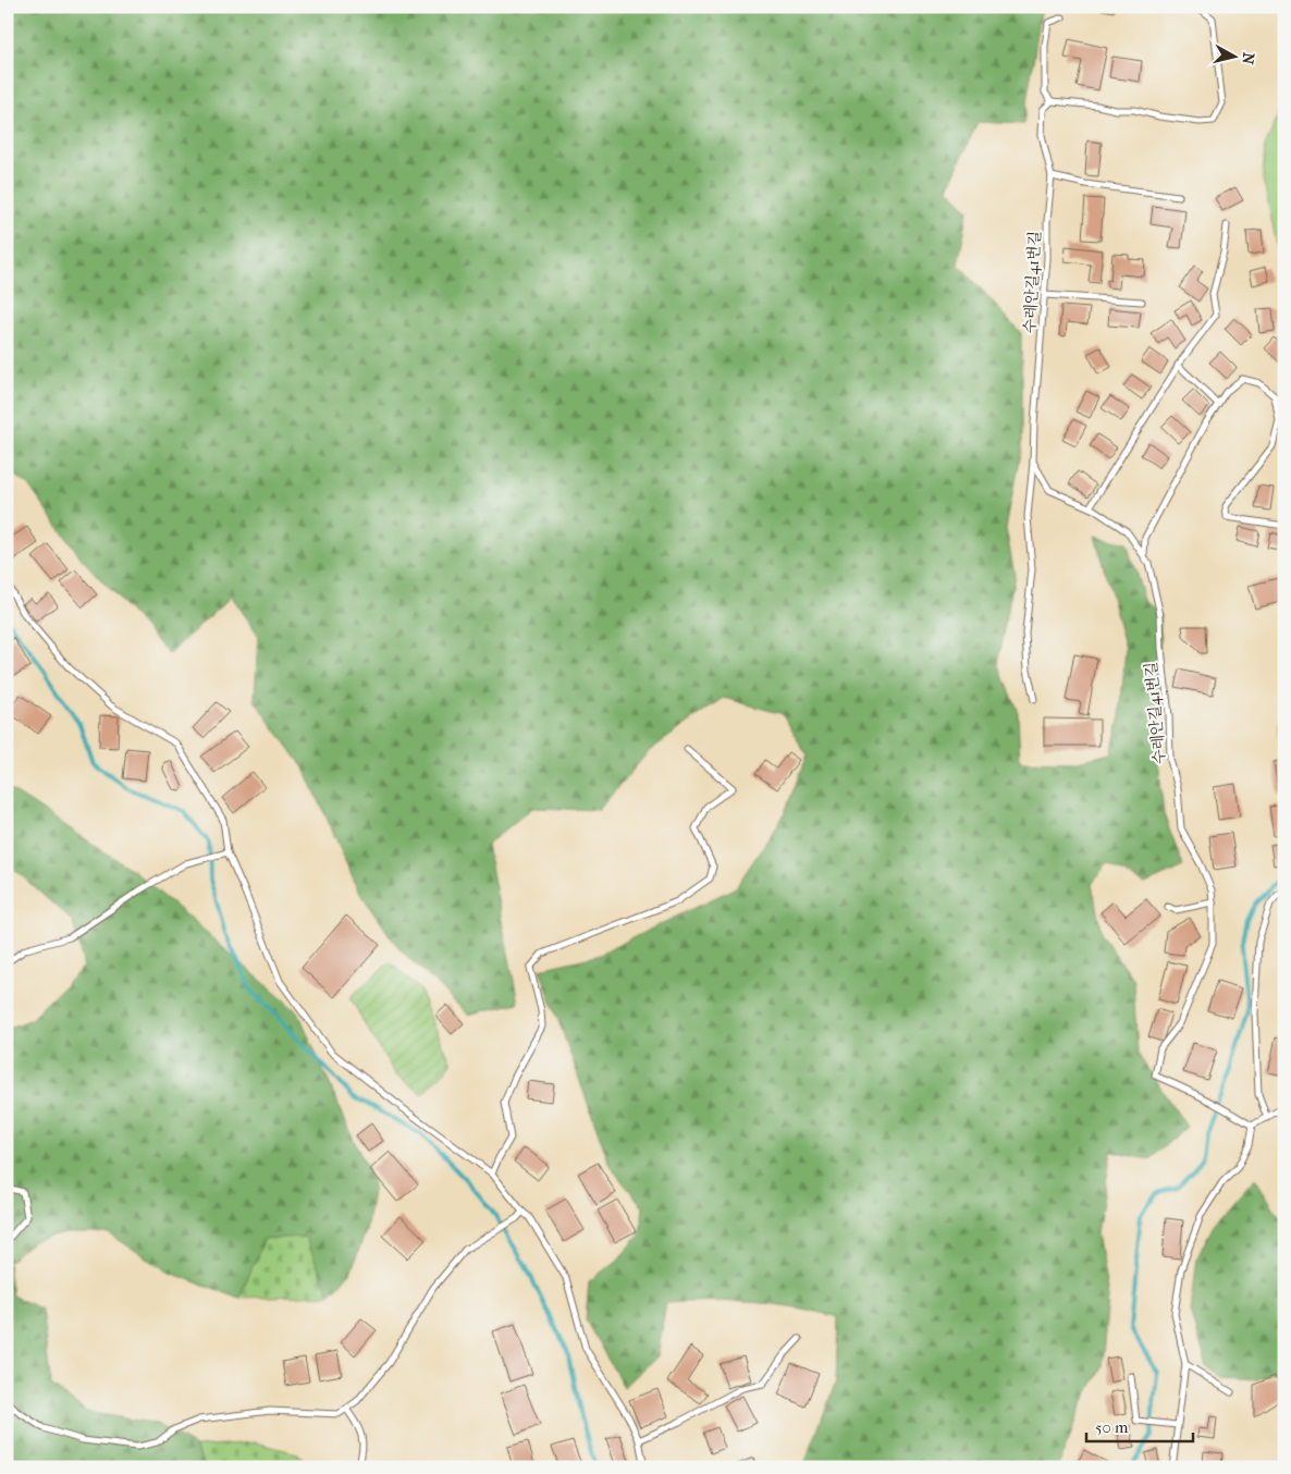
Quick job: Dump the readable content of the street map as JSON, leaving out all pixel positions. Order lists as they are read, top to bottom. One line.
{"streets":{"lane":["수레안길41번길"]},"scale_bar":"50 m","north":"right"}
